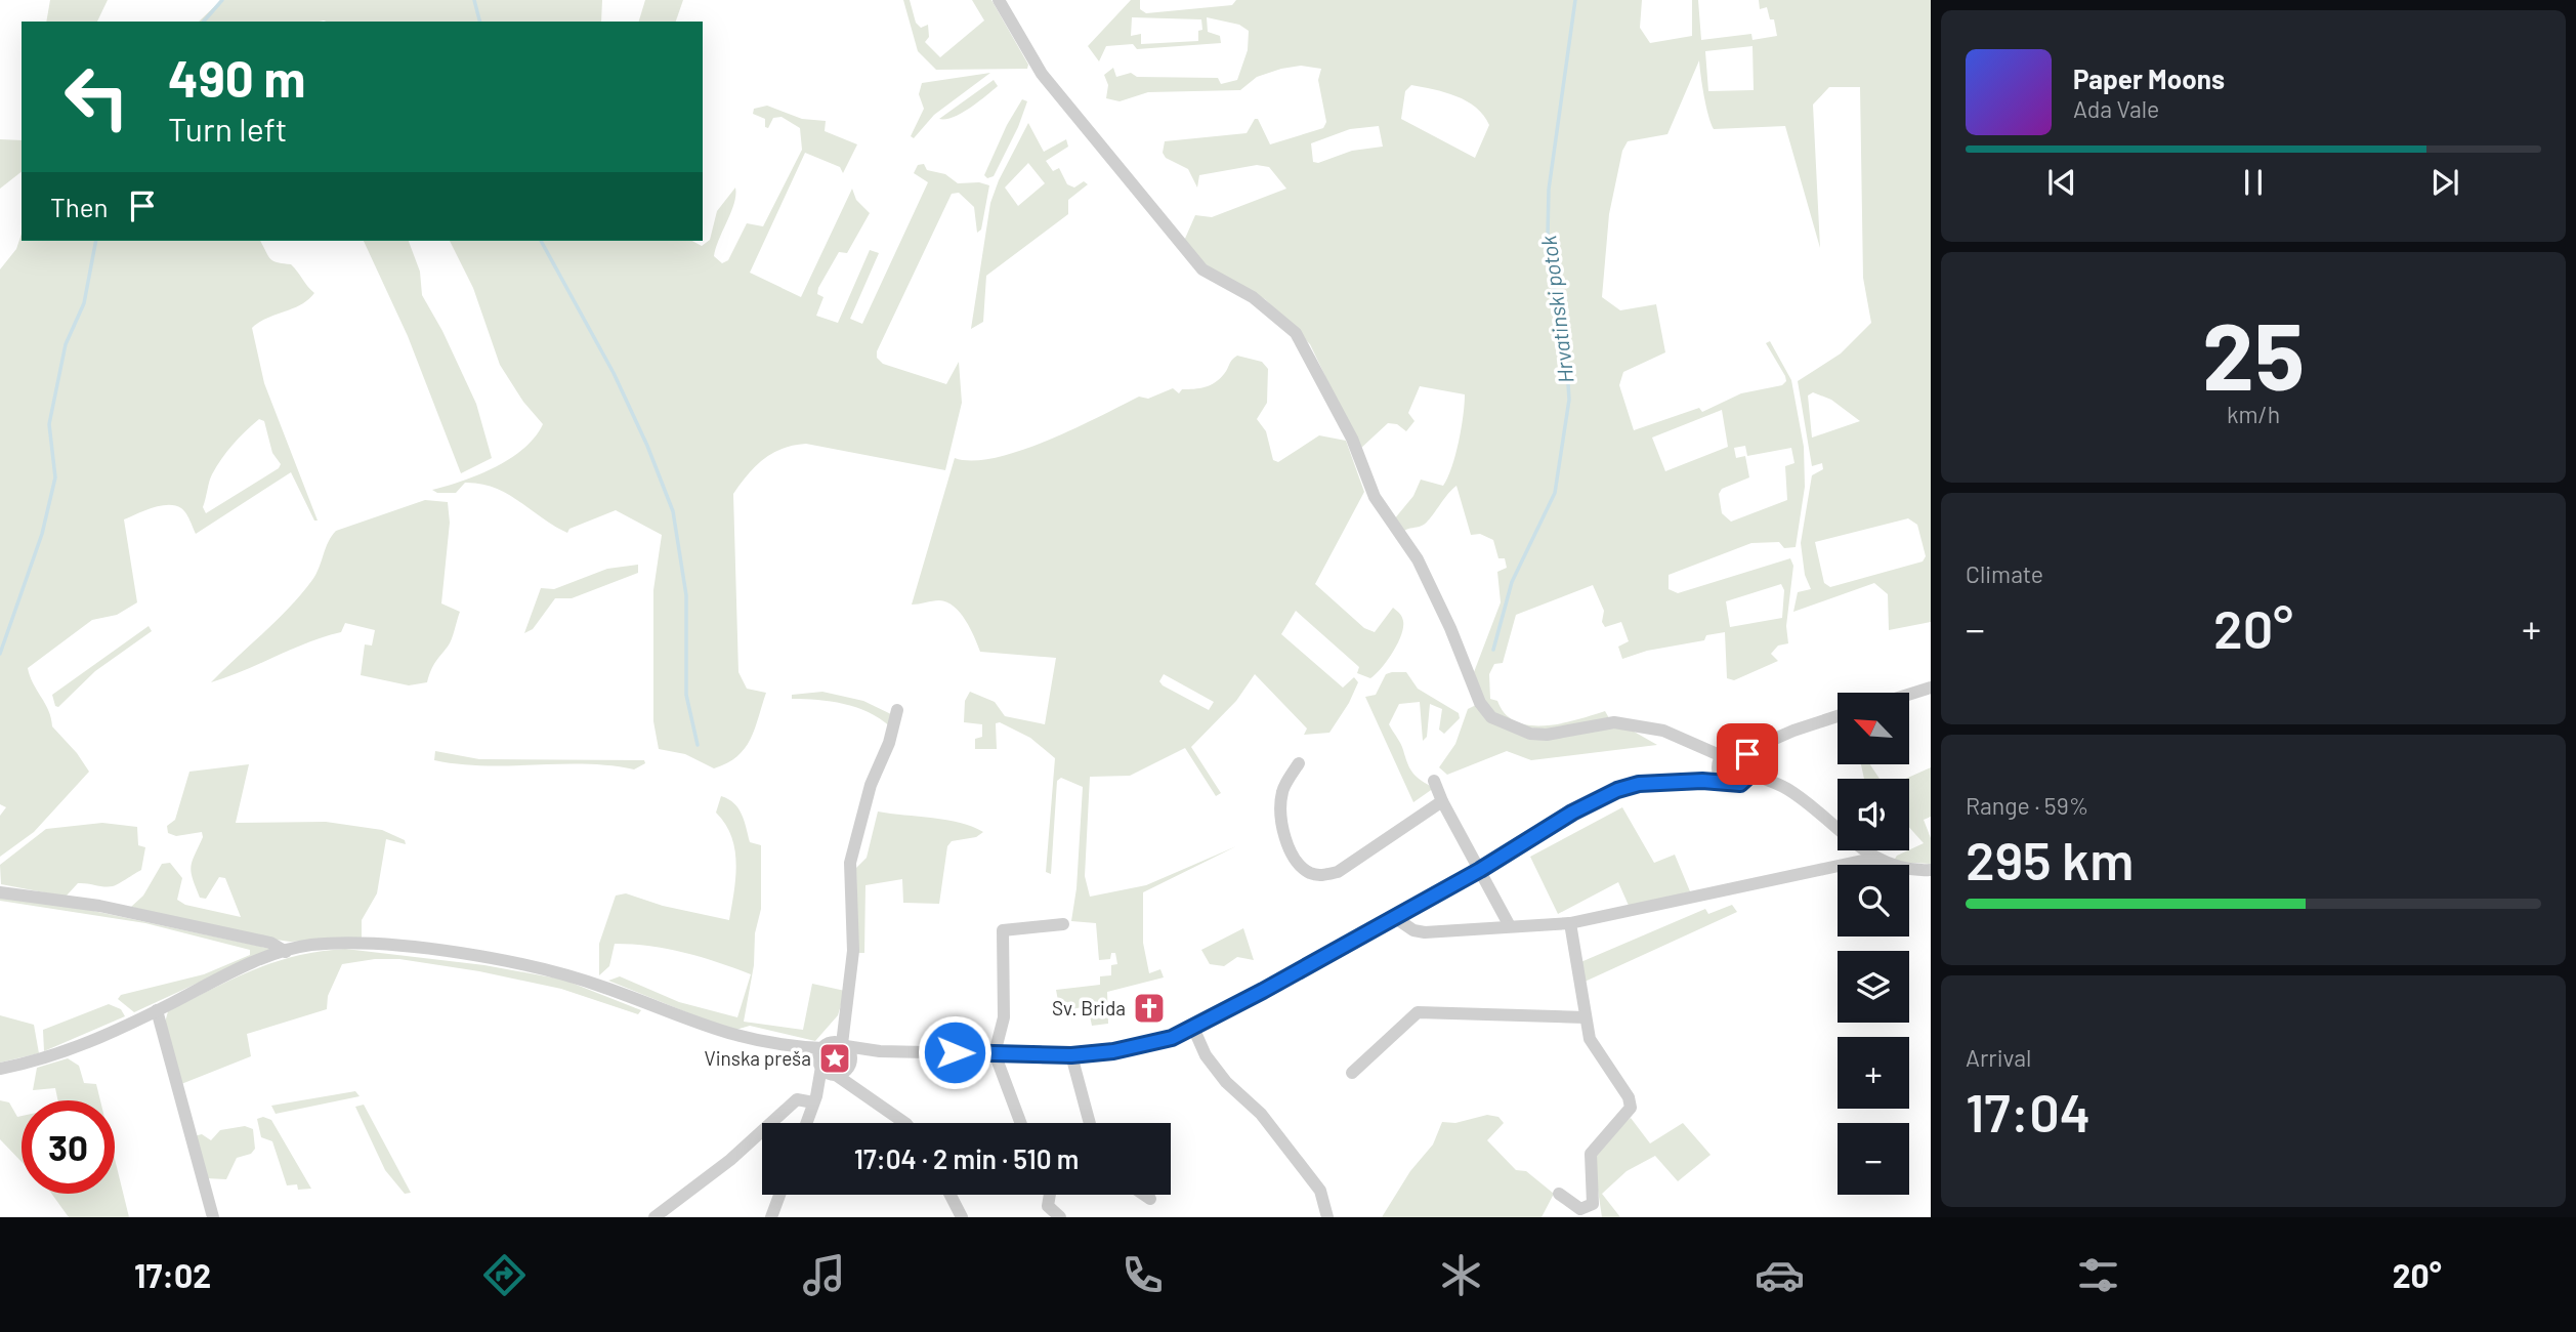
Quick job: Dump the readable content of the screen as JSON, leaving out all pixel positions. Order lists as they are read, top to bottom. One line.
{"water":["Hrvatinski potok"],"places":{"church":["Sv. Brida"],"place":["Vinska preša"]},"north":"top left","page":{"turn":["490 m","Turn left"],"song":["Paper Moons","Ada Vale"],"then":"Then","tile":[["25","km/h"],"Climate",["Range · 59%","295 km"],["Arrival","17:04"]],"heat":["−","20°","+"],"map_buttons":["+","−"],"limit":"30","trip":"17:04 · 2 min · 510 m","tabs":["17:02","20°"]}}
